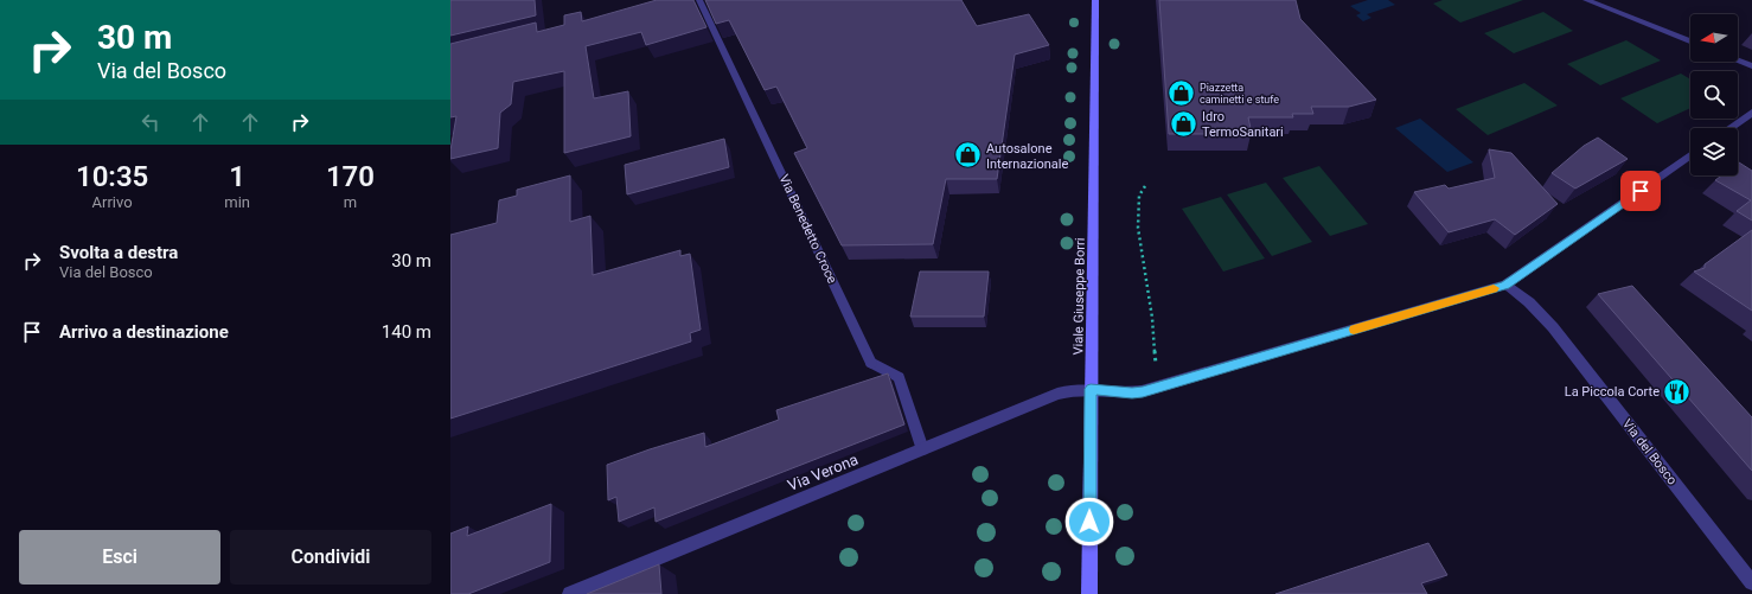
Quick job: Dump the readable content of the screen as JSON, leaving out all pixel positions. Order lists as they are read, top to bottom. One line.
{"streets":{"main road":["Viale Giuseppe Borri"],"street":["Via Benedetto Croce","Via del Bosco","Via Verona"]},"crossings":[["Via Benedetto Croce","Via Verona"],["Viale Giuseppe Borri","Via Verona"]],"places":{"shop":["Piazzetta caminetti e stufe","Idro TermoSanitari","Autosalone Internazionale"],"restaurant":["La Piccola Corte"]},"north":"left","page":{"turn":["30 m","Via del Bosco"],"eta":["10:35","Arrivo","1","min","170","m"],"list":[{"name":"Svolta a destra","note":"Via del Bosco","value":"30 m"},{"name":"Arrivo a destinazione","value":"140 m"}],"buttons":["Esci","Condividi"]}}
